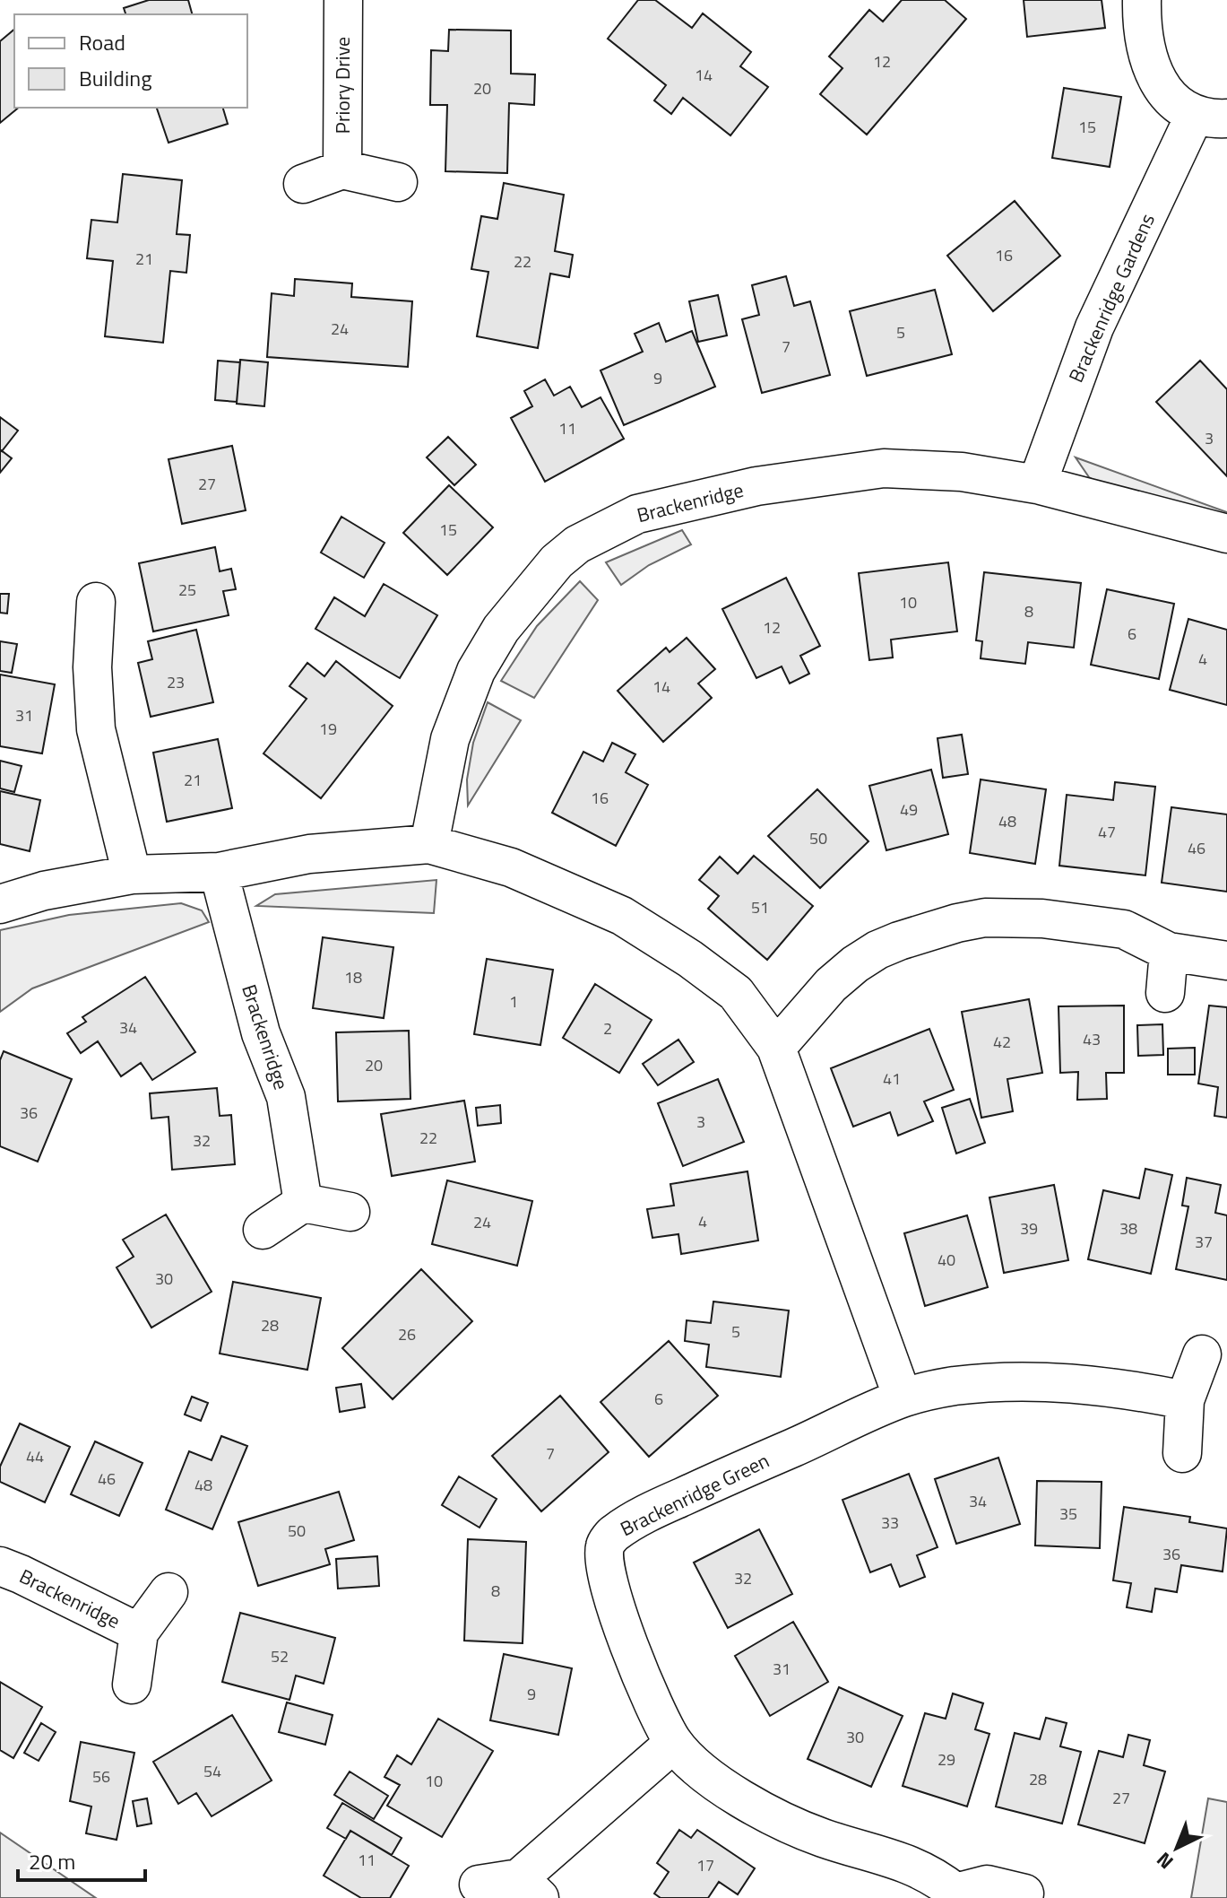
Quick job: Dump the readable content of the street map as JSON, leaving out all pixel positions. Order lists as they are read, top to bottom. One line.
{"streets":{"street":["Priory Drive","Brackenridge Gardens","Brackenridge","Brackenridge Green"]},"crossings":[["Brackenridge Gardens","Brackenridge"]],"house_numbers":["12","14","20","15","16","21","22","24","5","7","9","11","3","27","15","25","10","8","12","6","4","23","14","31","19","21","16","49","48","47","50","46","51","18","1","34","2","43","42","20","41","36","3","22","32","4","24","39","38","37","40","30","28","5","26","6","7","44","46","48","34","35","33","50","36","32","8","52","31","9","30","29","54","56","28","10","27","11","17"],"legend":["Road","Building"],"scale_bar":"20 m","north":"bottom left"}
